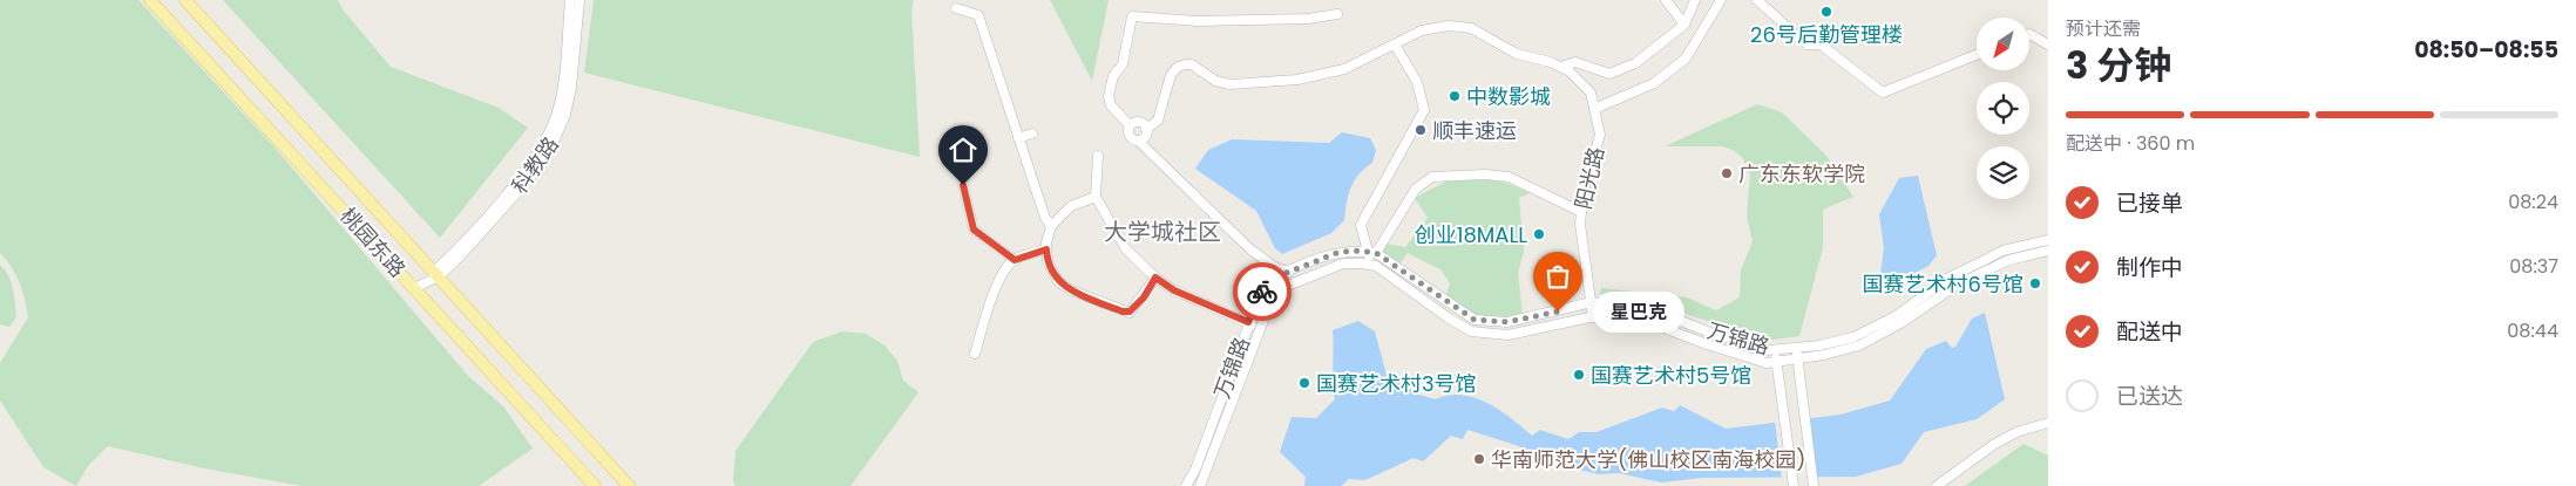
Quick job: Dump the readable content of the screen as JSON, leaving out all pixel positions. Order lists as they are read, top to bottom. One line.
{"streets":{"main road":["桃园东路"],"street":["科教路","阳光路","万锦路"]},"crossings":[["科教路","桃园东路"],["阳光路","万锦路"]],"districts":["大学城社区"],"places":["26号后勤管理楼","中数影城","顺丰速运","广东东软学院","创业18MALL","国赛艺术村6号馆","星巴克","国赛艺术村5号馆","国赛艺术村3号馆","华南师范大学(佛山校区南海校园)"],"north":"bottom left","page":{"heading":["3 分钟","预计还需","08:50–08:55"],"bar":"配送中 · 360 m","list":[["已接单","08:24"],["制作中","08:37"],["配送中","08:44"],"已送达"],"bubble":"星巴克"}}
